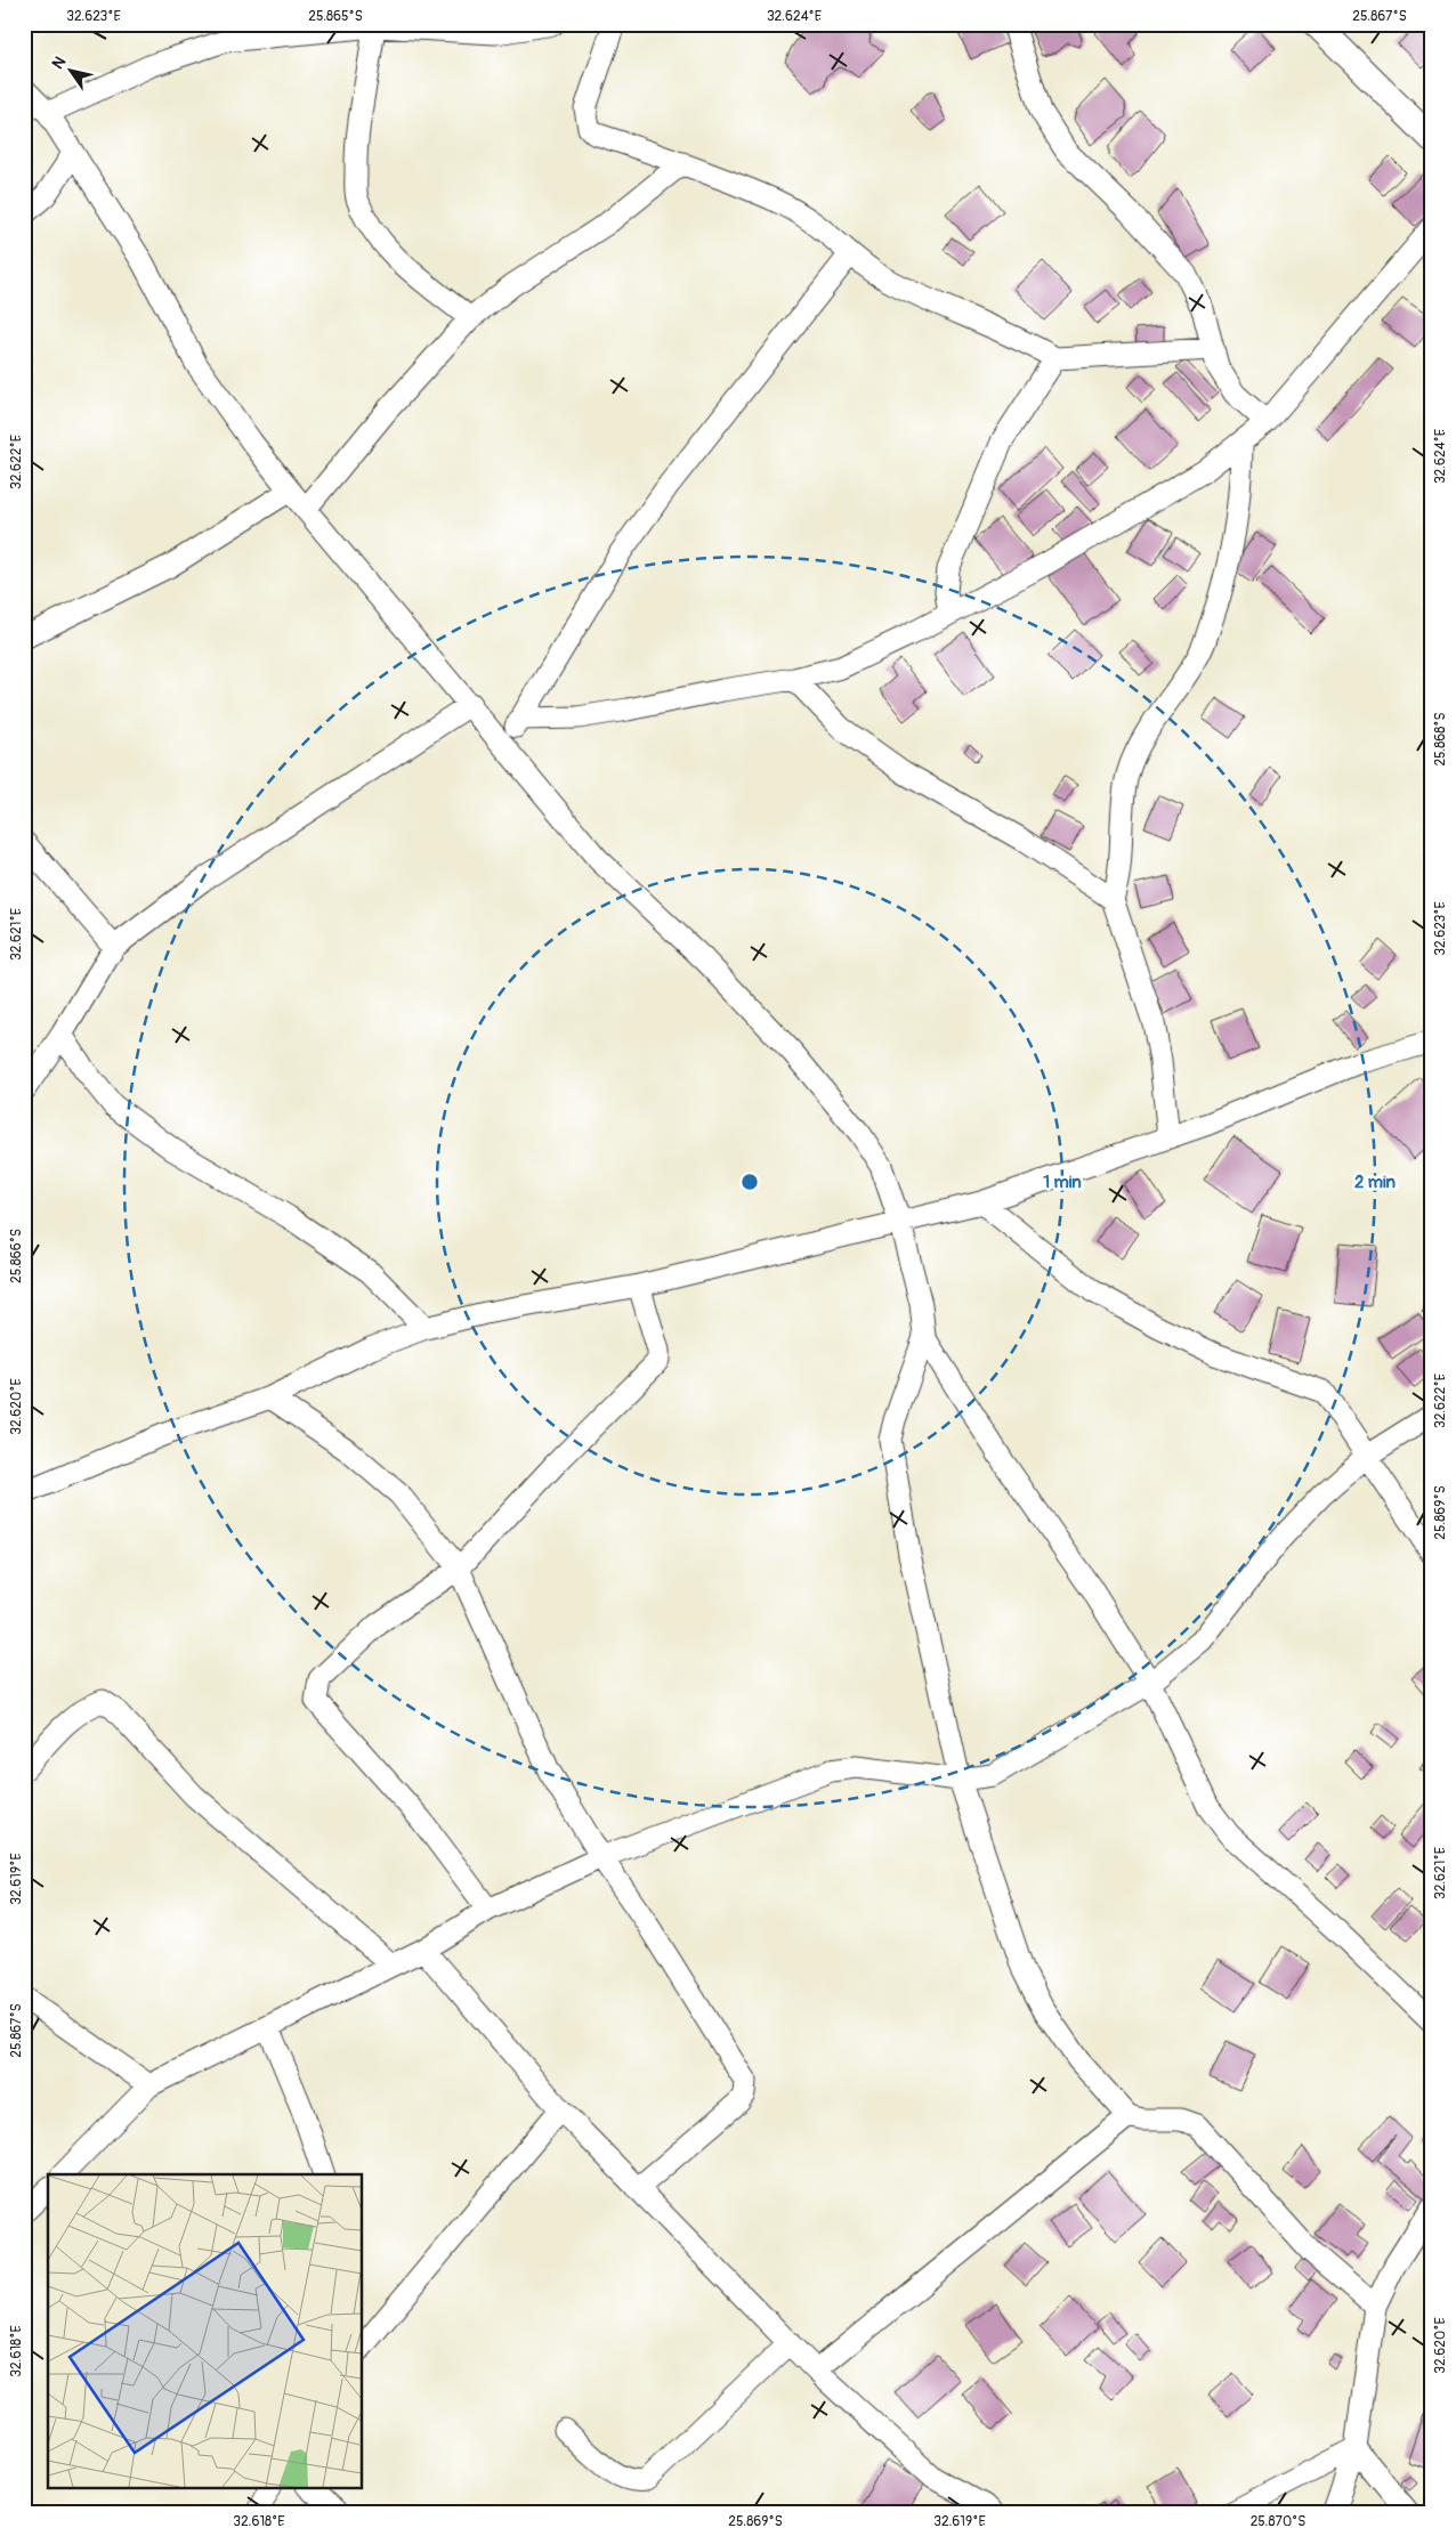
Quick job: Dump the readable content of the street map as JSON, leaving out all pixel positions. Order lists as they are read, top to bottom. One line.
{"north":"top left","coordinates":["32.623°E","25.865°S","32.624°E","25.867°S","32.622°E","25.868°S","32.621°E","25.866°S","32.620°E","25.869°S","32.619°E","32.618°E","25.870°S"],"rings":["1 min","2 min"]}
